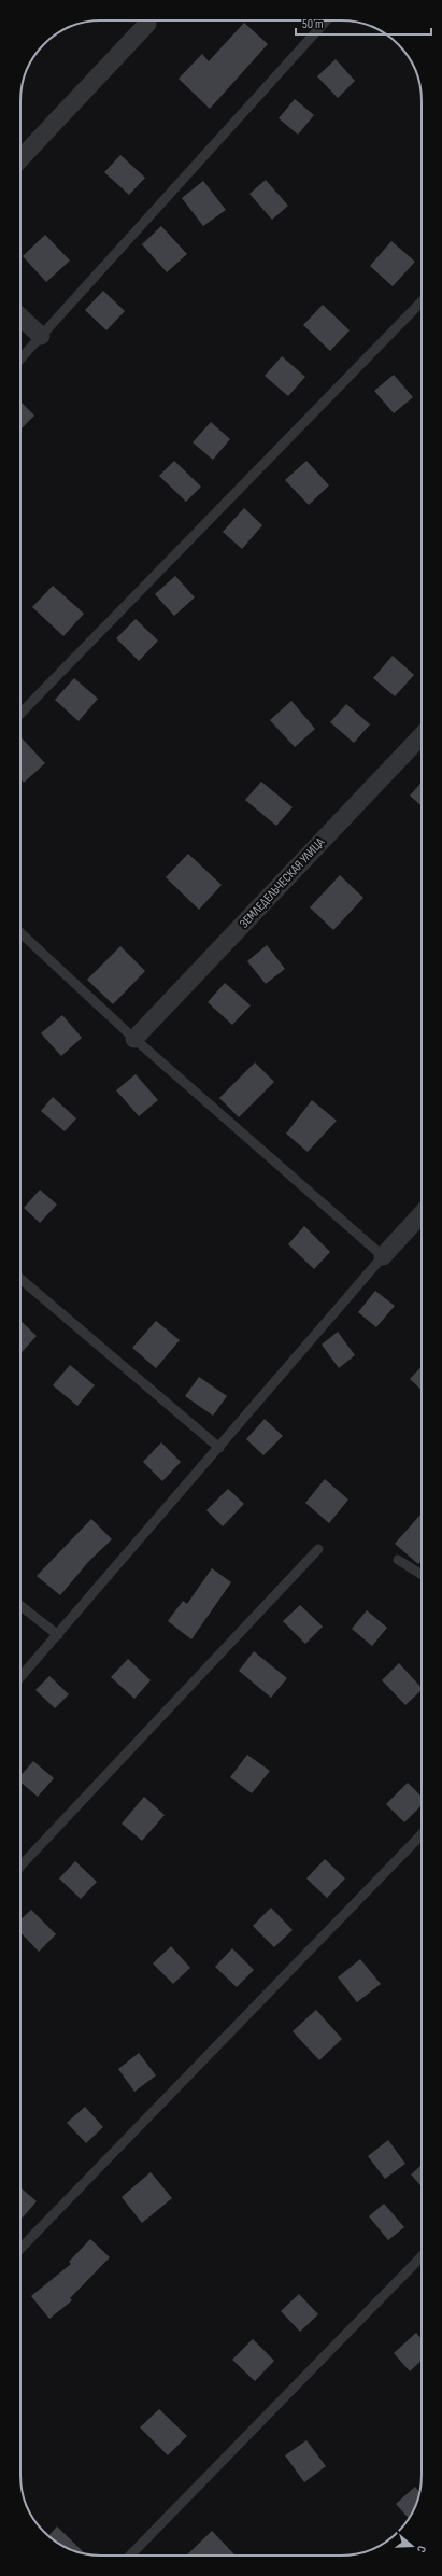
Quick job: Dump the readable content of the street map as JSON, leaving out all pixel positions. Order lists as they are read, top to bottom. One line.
{"streets":{"street":["ЗЕМЛЕДЕЛЬЧЕСКАЯ УЛИЦА"]},"scale_bar":"50 m","north":"right"}
